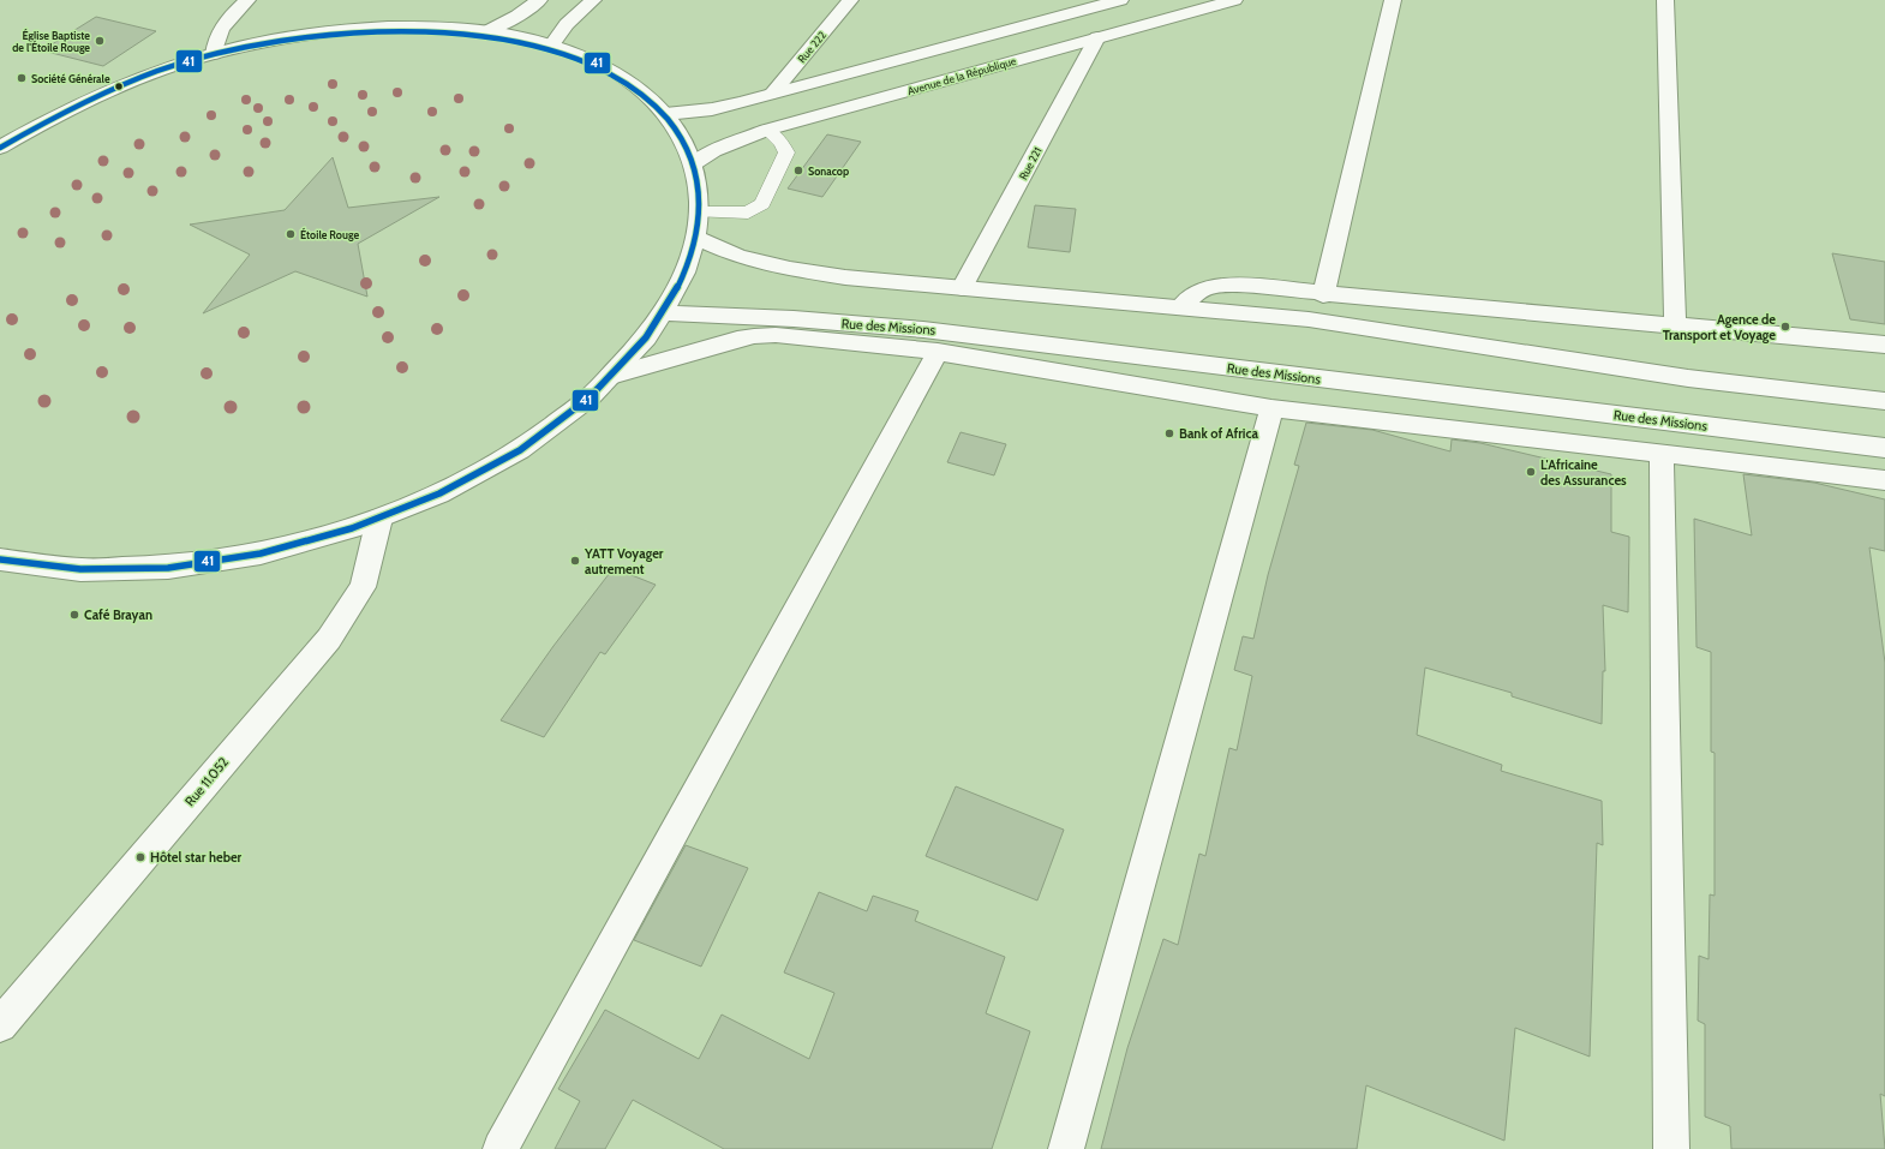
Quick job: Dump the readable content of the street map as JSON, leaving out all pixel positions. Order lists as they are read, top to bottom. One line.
{"streets":{"main road":["Rue 222","Avenue de la République","Rue 221","Rue des Missions","Rue 11.052"]},"crossings":[["Avenue de la République","Rue 221"]],"places":["Église Baptiste de l'Étoile Rouge","Société Générale","Sonacop","Étoile Rouge","Agence de Transport et Voyage","Bank of Africa","L'Africaine des Assurances","YATT Voyager autrement","Café Brayan","Hôtel star heber"],"lines":["transit line 41"]}
